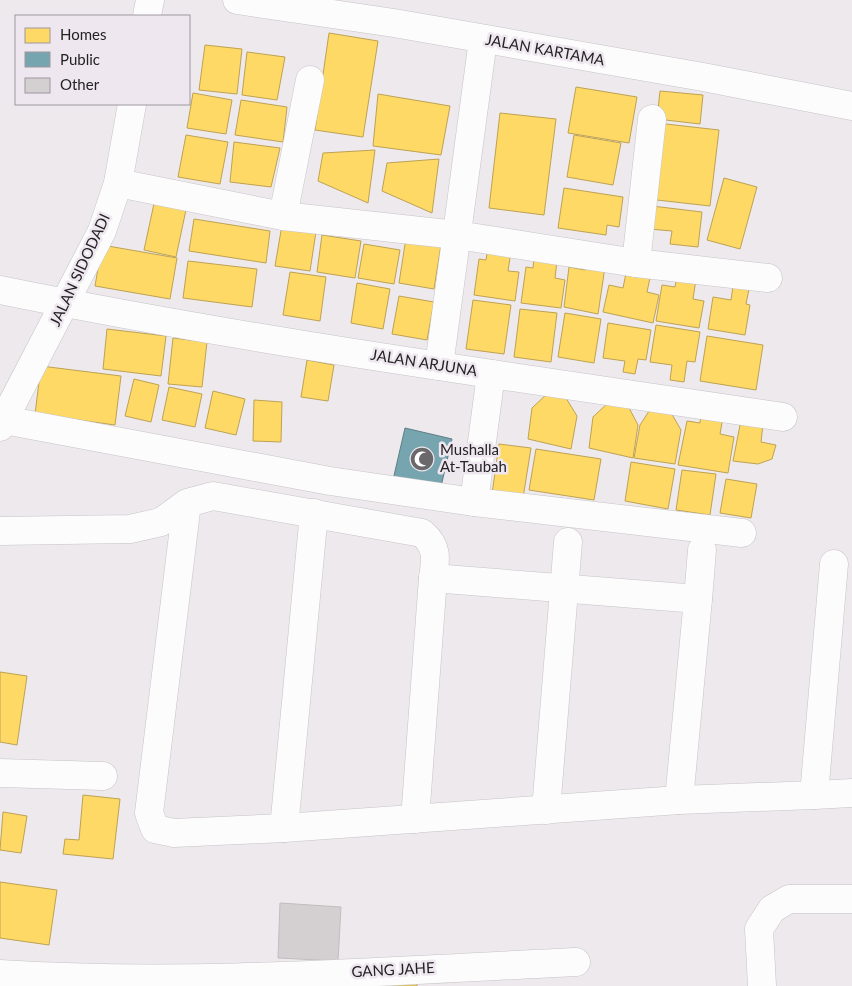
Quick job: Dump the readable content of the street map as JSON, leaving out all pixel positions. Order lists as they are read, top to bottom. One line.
{"streets":{"street":["JALAN KARTAMA","JALAN SIDODADI","JALAN ARJUNA","GANG JAHE"]},"crossings":[["JALAN SIDODADI","JALAN ARJUNA"]],"places":{"mosque":["Mushalla At-Taubah"]},"legend":["Homes","Public","Other"]}
